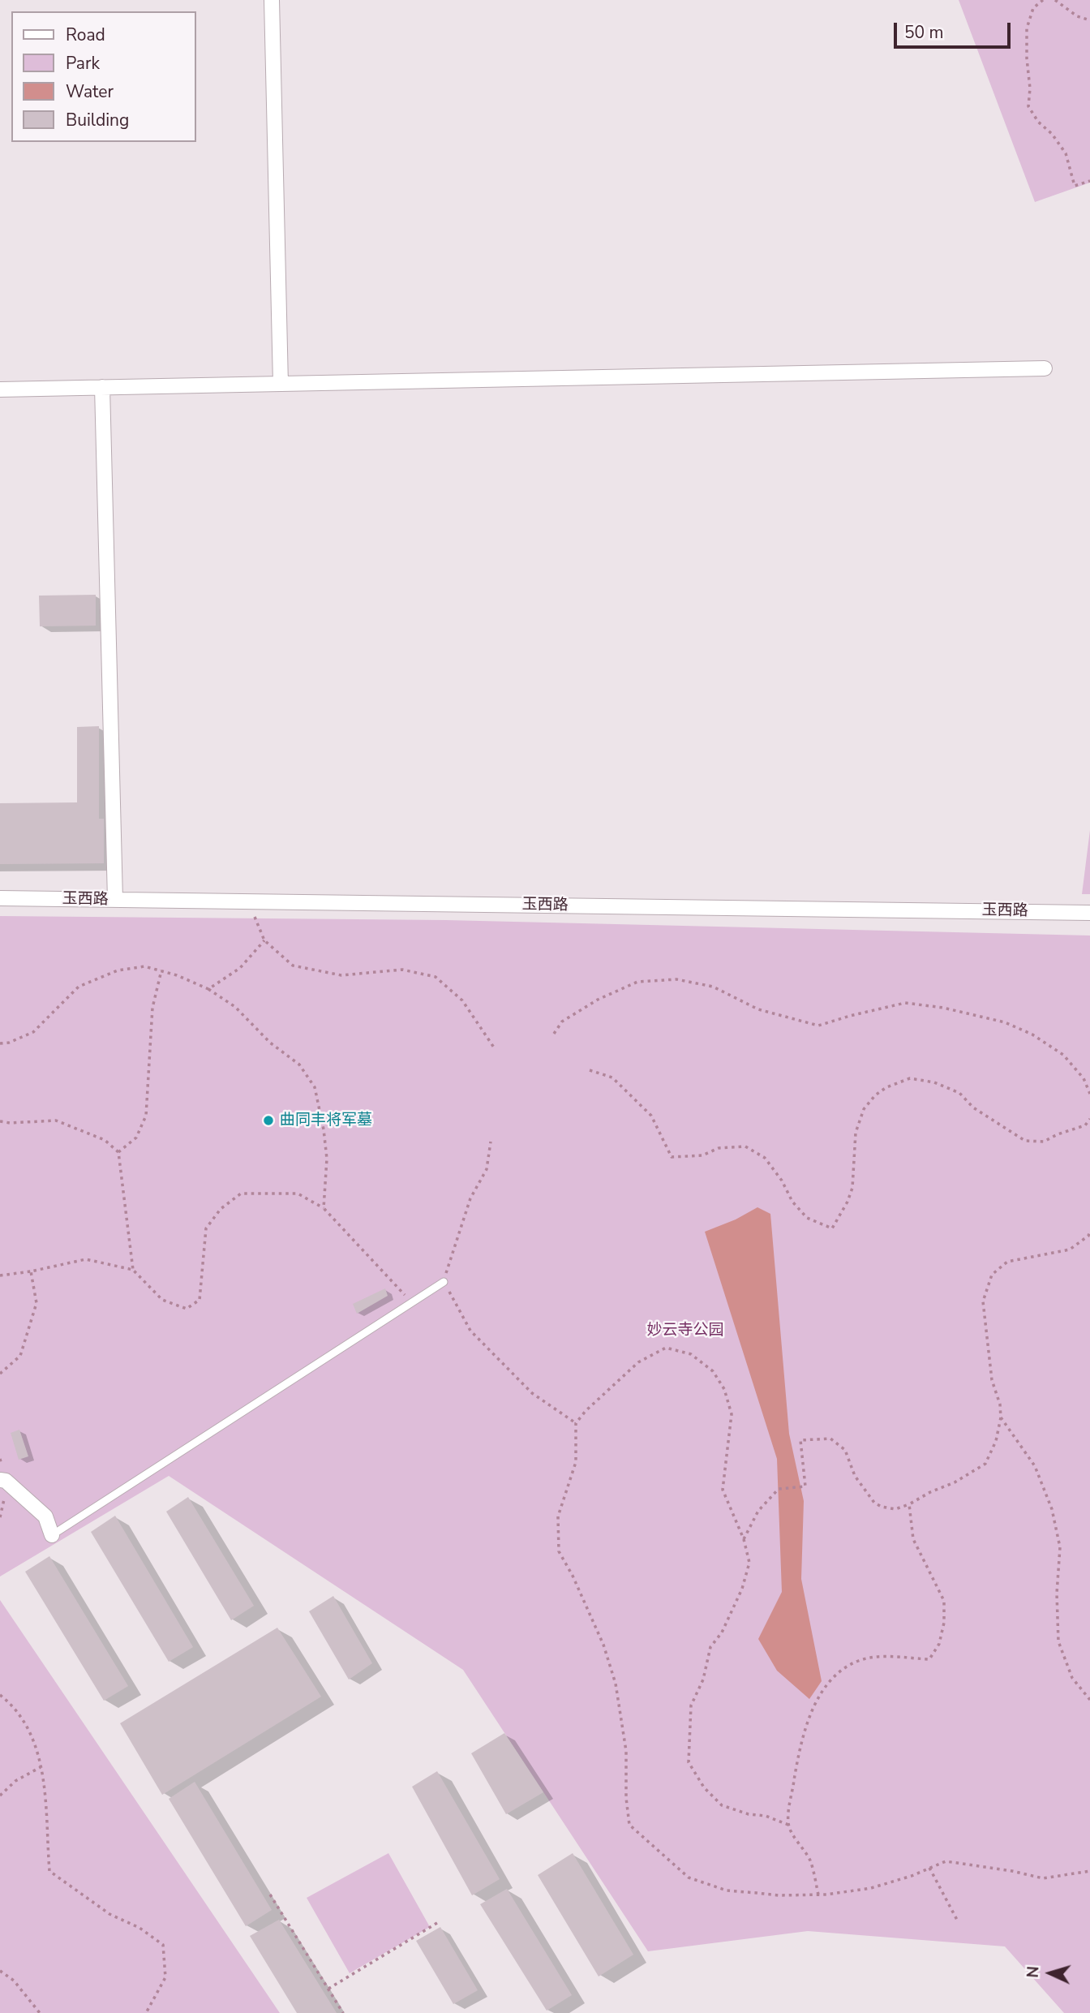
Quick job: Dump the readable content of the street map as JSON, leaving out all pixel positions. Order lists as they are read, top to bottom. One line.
{"streets":{"street":["玉西路"]},"parks":["妙云寺公园"],"places":["曲同丰将军墓"],"legend":["Road","Park","Water","Building"],"scale_bar":"50 m","north":"left"}
